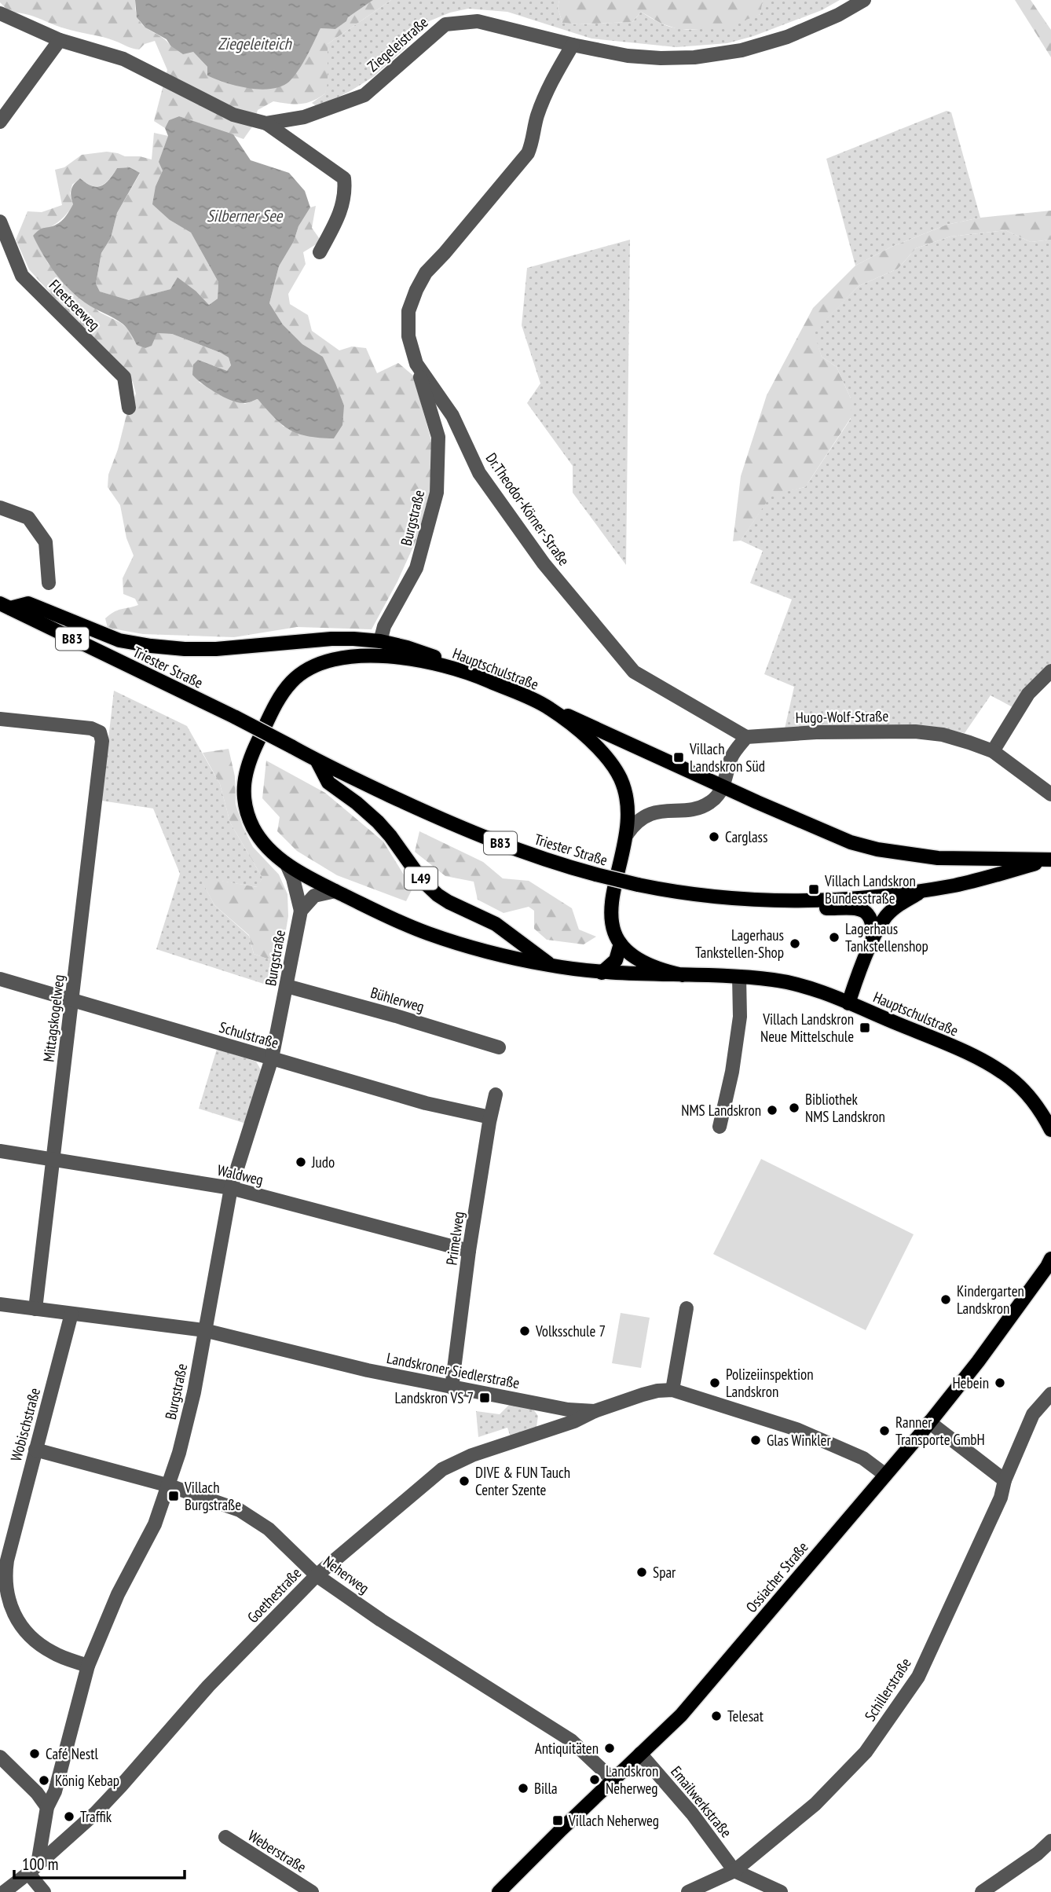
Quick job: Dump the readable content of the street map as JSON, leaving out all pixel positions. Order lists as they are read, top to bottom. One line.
{"streets":{"main road":["B83","Triester Straße","Hauptschulstraße","L49","Ossiacher Straße"],"street":["Ziegeleistraße","Fleetseeweg","Dr.Theodor-Körner-Straße","Burgstraße","Hugo-Wolf-Straße","Bühlerweg","Mittagskogelweg","Schulstraße","Waldweg","Primelweg","Landskroner Siedlerstraße","Wobischstraße","Neherweg","Goethestraße","Schillerstraße","Emailwerkstraße","Weberstraße"]},"crossings":[["Ziegeleistraße","Dr.Theodor-Körner-Straße"],["Dr.Theodor-Körner-Straße","Burgstraße"],["Dr.Theodor-Körner-Straße","Hugo-Wolf-Straße"],["Burgstraße","Hauptschulstraße"],["Burgstraße","Bühlerweg"],["Burgstraße","Schulstraße"],["Burgstraße","Waldweg"],["Burgstraße","Landskroner Siedlerstraße"],["Burgstraße","Wobischstraße"],["Burgstraße","Neherweg"],["Burgstraße","Goethestraße"],["Triester Straße","L49"],["Hauptschulstraße","L49"],["Mittagskogelweg","Schulstraße"],["Mittagskogelweg","Waldweg"],["Mittagskogelweg","Landskroner Siedlerstraße"],["Schulstraße","Primelweg"],["Waldweg","Primelweg"],["Primelweg","Landskroner Siedlerstraße"],["Landskroner Siedlerstraße","Wobischstraße"],["Landskroner Siedlerstraße","Ossiacher Straße"],["Landskroner Siedlerstraße","Goethestraße"],["Wobischstraße","Neherweg"],["Neherweg","Ossiacher Straße"],["Neherweg","Goethestraße"],["Ossiacher Straße","Emailwerkstraße"],["Schillerstraße","Emailwerkstraße"]],"water":["Ziegeleiteich","Silberner See"],"places":{"transit":["Villach Landskron Süd","Villach Landskron Bundesstraße","Villach Landskron Neue Mittelschule","Landskron VS 7","Villach Burgstraße","Villach Neherweg"],"other":["Carglass","Lagerhaus Tankstellenshop","Lagerhaus Tankstellen-Shop","Bibliothek NMS Landskron","NMS Landskron","Judo","Kindergarten Landskron","Volksschule 7","Polizeiinspektion Landskron","Hebein","Ranner Transporte GmbH","Glas Winkler","DIVE & FUN Tauch Center Szente","Spar","Telesat","Antiquitäten","Café Nestl","Landskron Neherweg","König Kebap","Billa","Traffik"]},"scale_bar":"100 m"}
